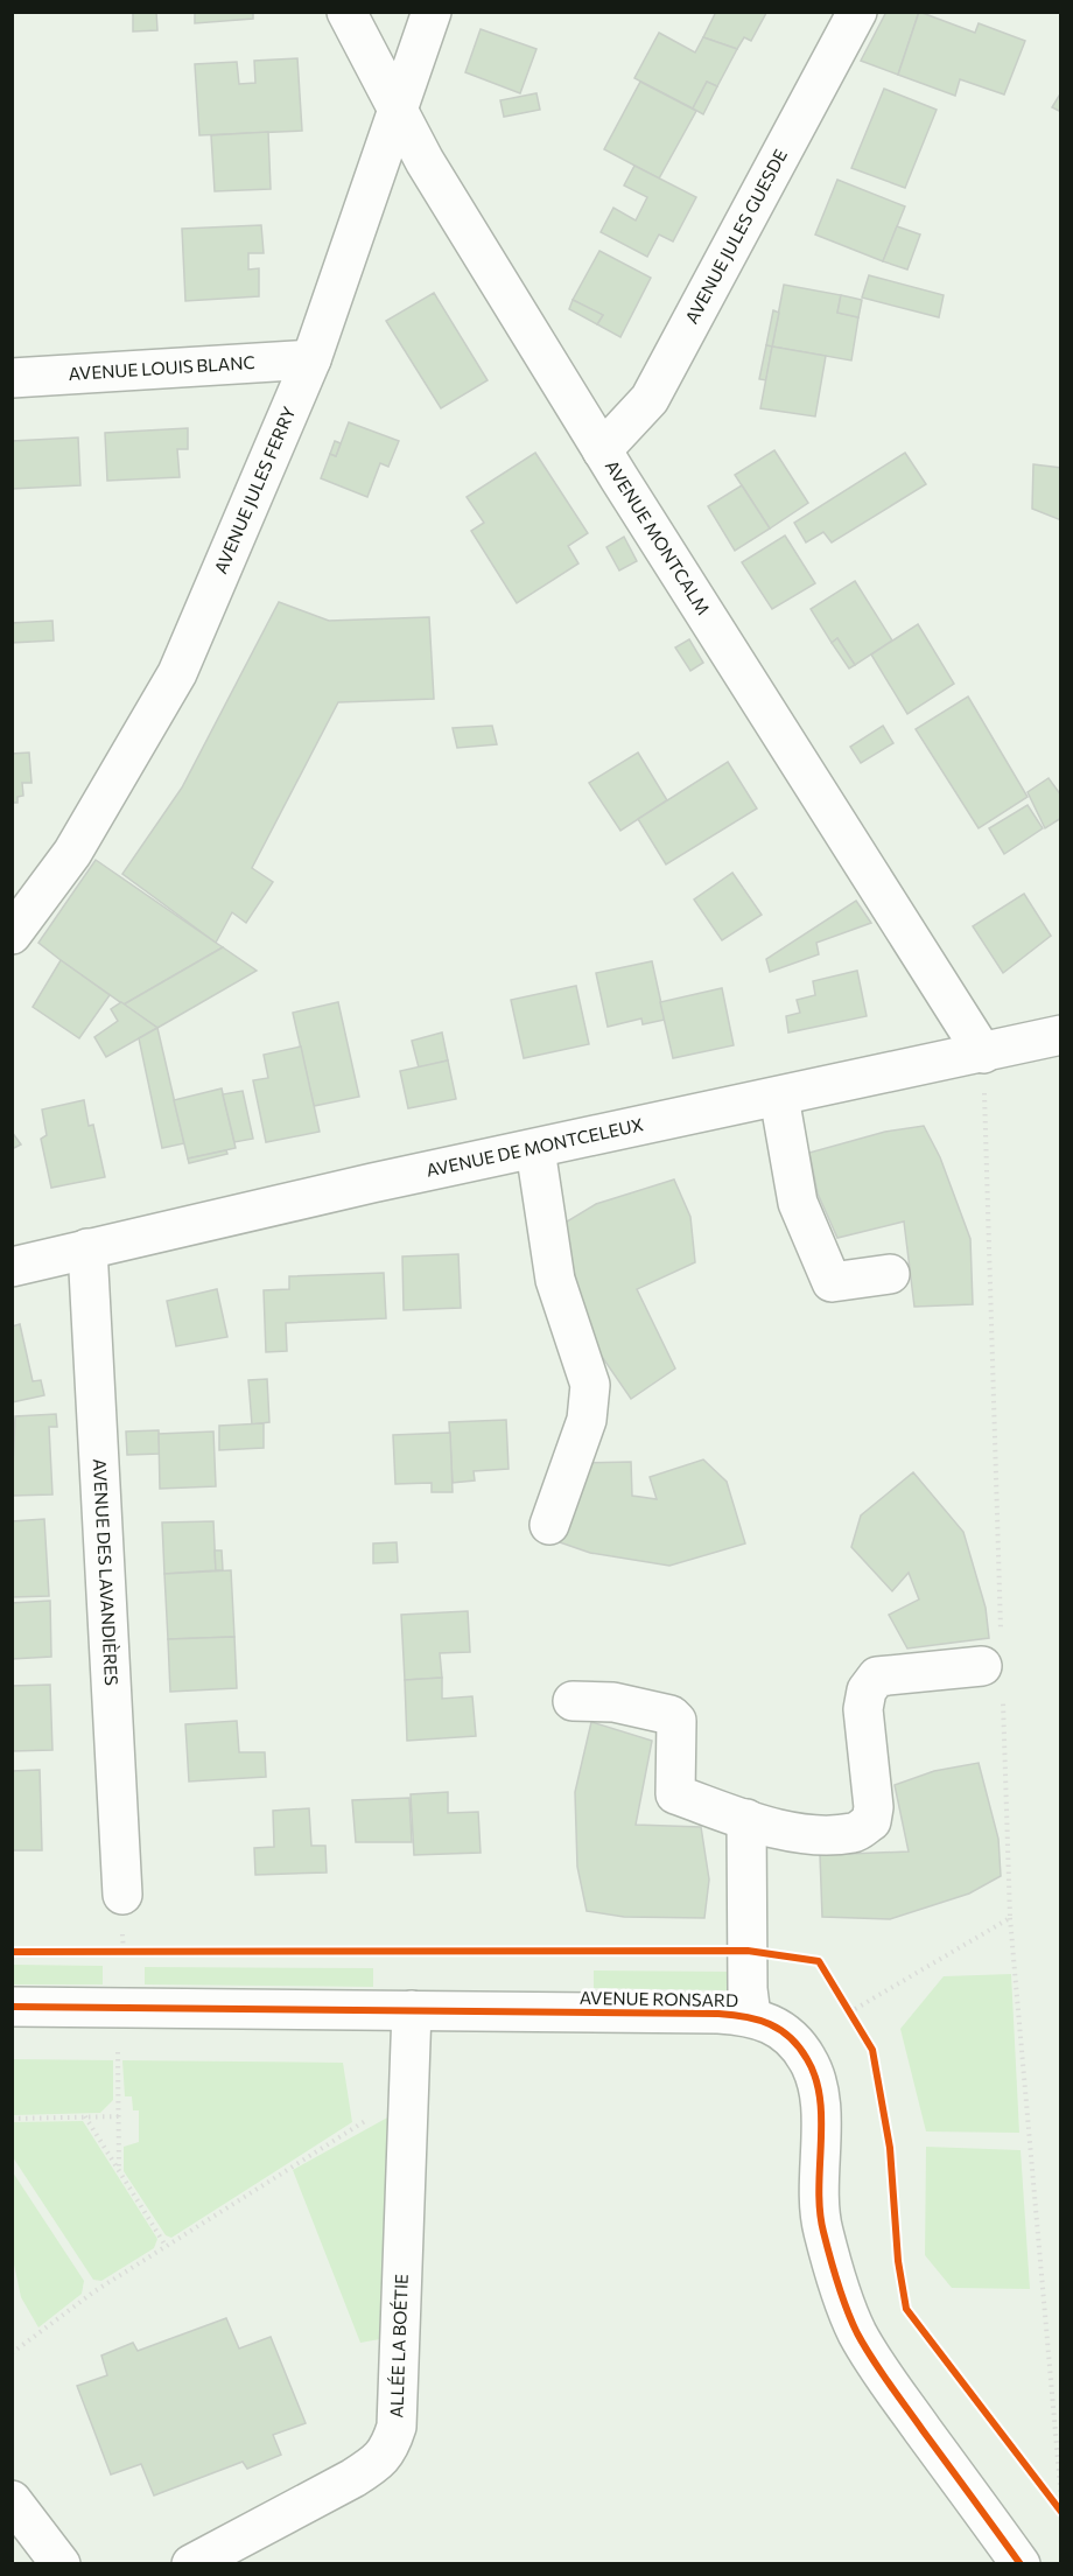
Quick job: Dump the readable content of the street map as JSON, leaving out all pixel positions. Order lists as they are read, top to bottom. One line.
{"streets":{"street":["AVENUE JULES GUESDE","AVENUE LOUIS BLANC","AVENUE JULES FERRY","AVENUE MONTCALM","AVENUE DE MONTCELEUX","AVENUE DES LAVANDIÈRES","AVENUE RONSARD","ALLÉE LA BOÉTIE"]},"crossings":[["AVENUE JULES GUESDE","AVENUE MONTCALM"],["AVENUE LOUIS BLANC","AVENUE JULES FERRY"],["AVENUE JULES FERRY","AVENUE MONTCALM"],["AVENUE MONTCALM","AVENUE DE MONTCELEUX"],["AVENUE DE MONTCELEUX","AVENUE DES LAVANDIÈRES"],["AVENUE RONSARD","ALLÉE LA BOÉTIE"]]}
